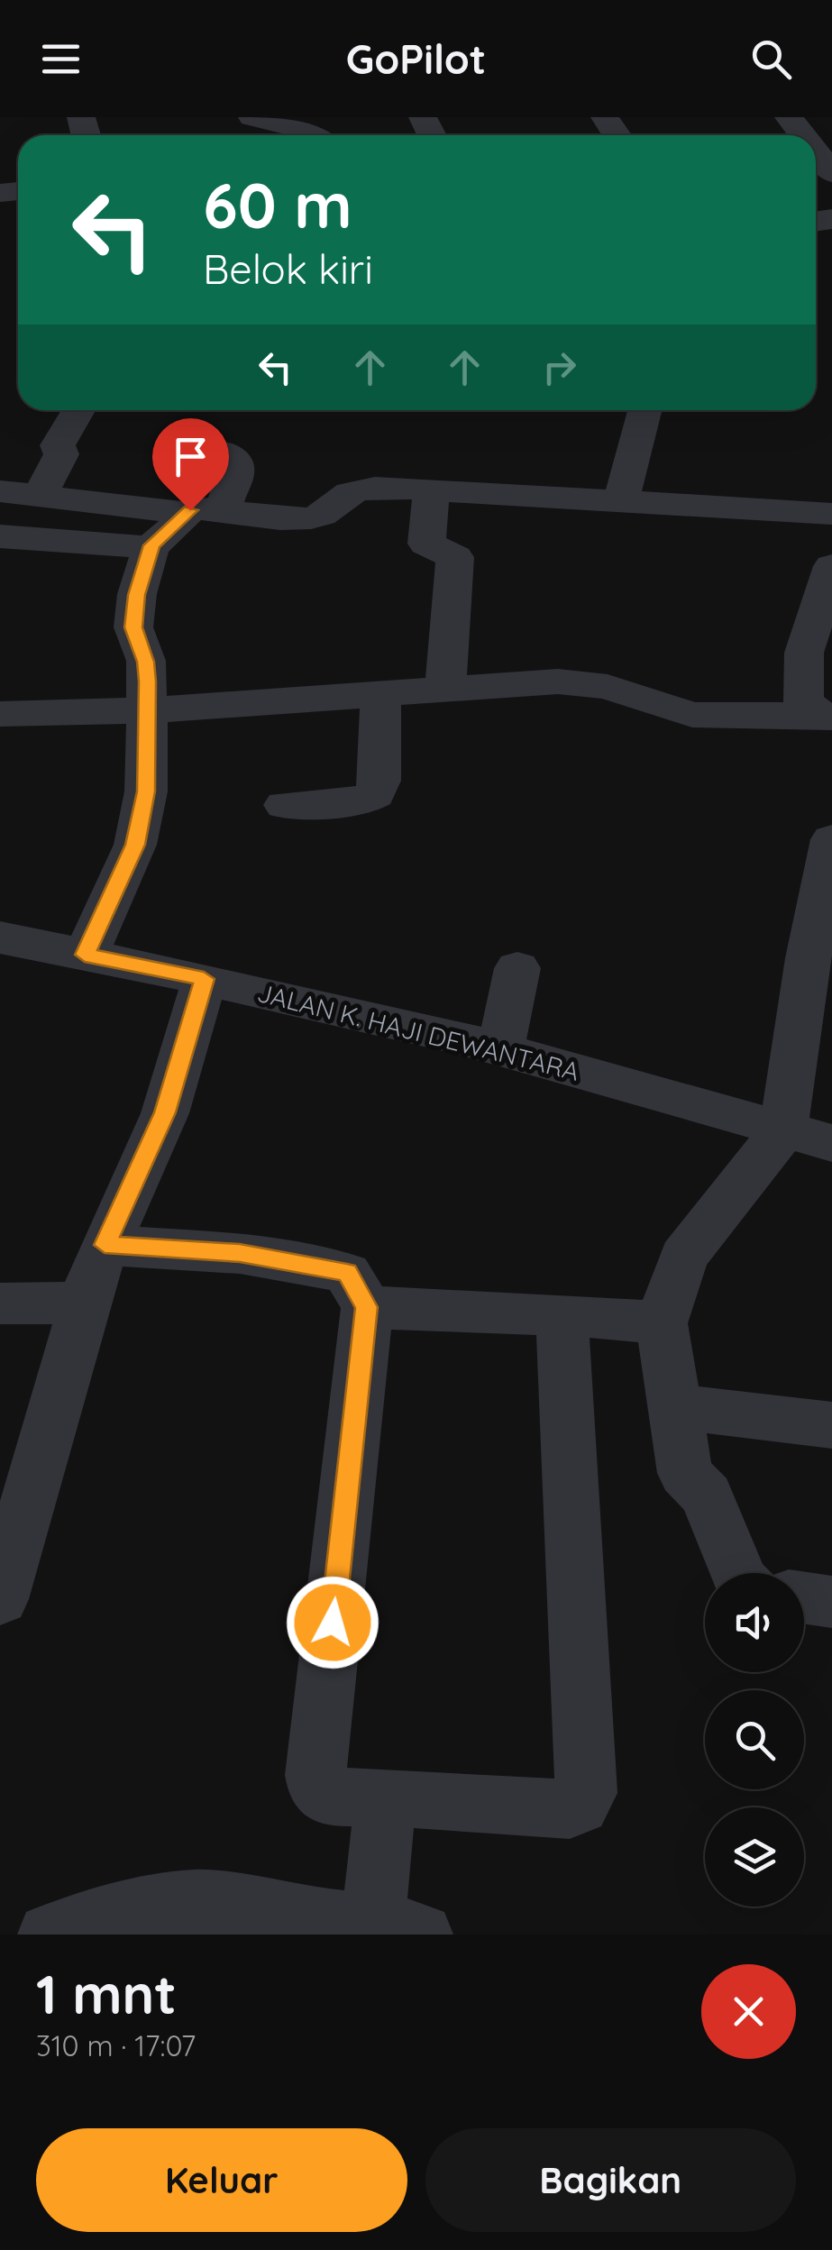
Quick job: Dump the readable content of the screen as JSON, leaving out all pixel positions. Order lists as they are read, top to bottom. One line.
{"streets":{"street":["JALAN K. HAJI DEWANTARA"]},"page":{"header":"GoPilot","turn":["60 m","Belok kiri"],"heading":["1 mnt","310 m · 17:07"],"buttons":["Keluar","Bagikan"]}}
